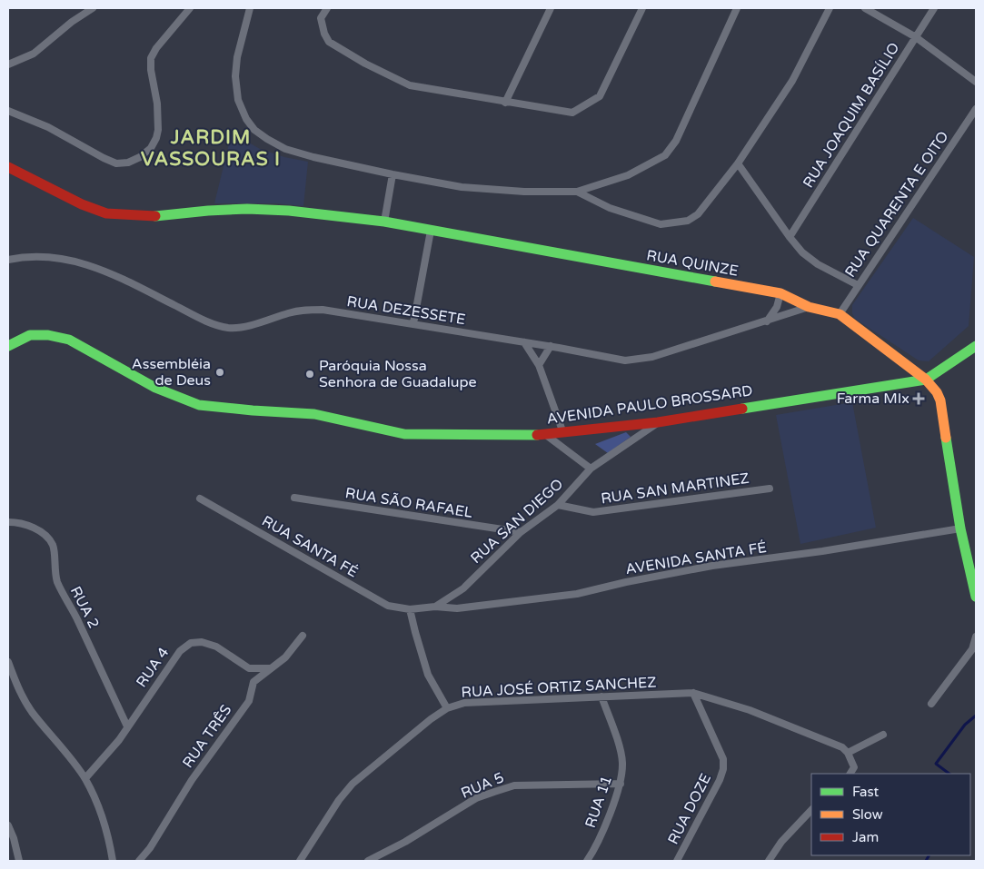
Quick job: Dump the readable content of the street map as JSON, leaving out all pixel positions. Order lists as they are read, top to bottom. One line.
{"streets":{"street":["RUA JOAQUIM BASÍLIO","RUA QUARENTA E OITO","RUA QUINZE","RUA DEZESSETE","AVENIDA PAULO BROSSARD","RUA SAN MARTINEZ","RUA SÃO RAFAEL","RUA SAN DIEGO","RUA SANTA FÉ","AVENIDA SANTA FÉ","RUA 2","RUA 4","RUA JOSÉ ORTIZ SANCHEZ","RUA TRÊS","RUA 5","RUA 11","RUA DOZE"]},"crossings":[["RUA QUARENTA E OITO","RUA QUINZE"],["RUA QUINZE","RUA DEZESSETE"],["RUA QUINZE","AVENIDA PAULO BROSSARD"],["RUA QUINZE","AVENIDA SANTA FÉ"],["AVENIDA PAULO BROSSARD","RUA SAN DIEGO"],["RUA SAN MARTINEZ","RUA SAN DIEGO"],["RUA SÃO RAFAEL","RUA SAN DIEGO"],["RUA SAN DIEGO","RUA SANTA FÉ"],["RUA SAN DIEGO","AVENIDA SANTA FÉ"],["RUA 2","RUA 4"],["RUA 4","RUA TRÊS"],["RUA JOSÉ ORTIZ SANCHEZ","RUA 11"],["RUA JOSÉ ORTIZ SANCHEZ","RUA DOZE"],["RUA 5","RUA 11"]],"districts":["JARDIM VASSOURAS I"],"places":{"other":["Assembléia de Deus","Paróquia Nossa Senhora de Guadalupe"],"health":["Farma MIx"]},"legend":["Fast","Slow","Jam"]}
